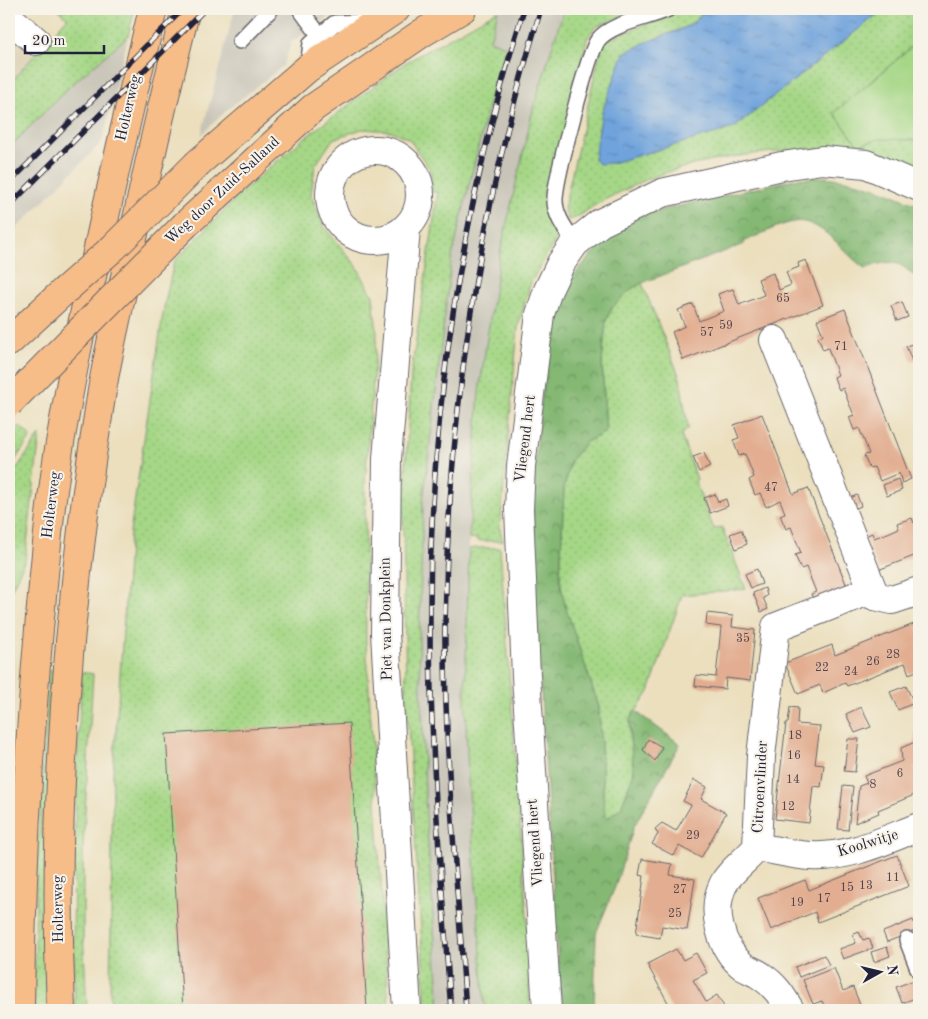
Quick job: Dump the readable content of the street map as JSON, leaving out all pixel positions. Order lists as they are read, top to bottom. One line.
{"streets":{"main road":["Holterweg","Weg door Zuid-Salland"],"street":["Vliegend hert","Piet van Donkplein","Citroenvlinder","Koolwitje"]},"crossings":[["Citroenvlinder","Koolwitje"]],"house_numbers":["65","59","57","71","47","35","28","26","22","24","18","16","6","14","8","12","29","11","13","15","27","17","19","25"],"scale_bar":"20 m","north":"right"}
